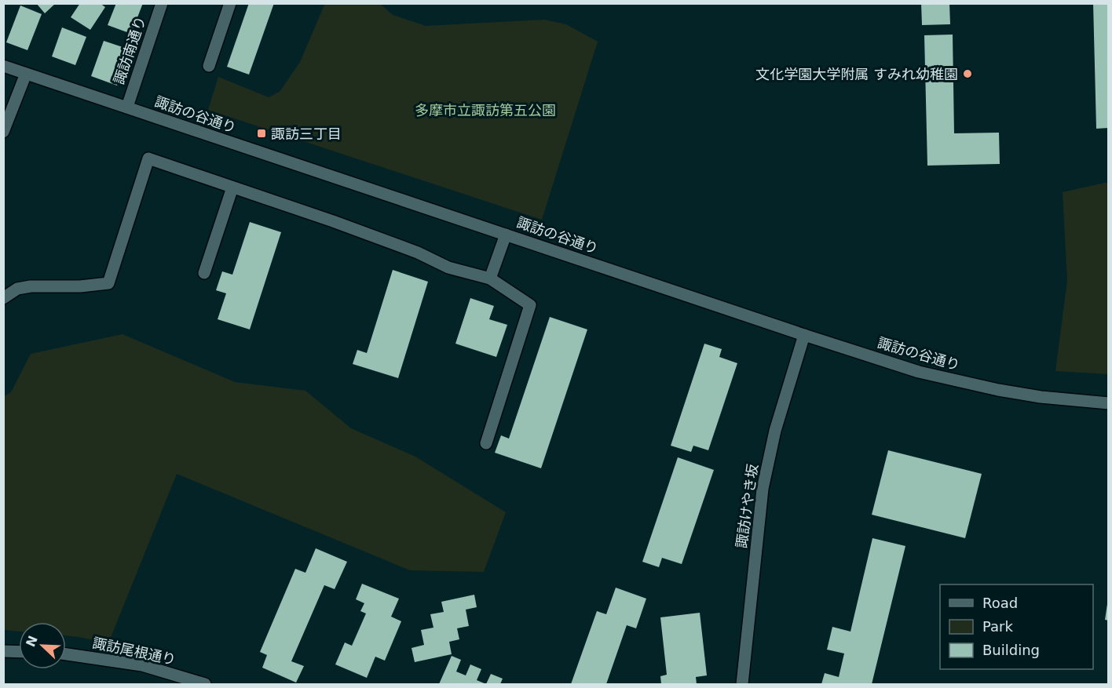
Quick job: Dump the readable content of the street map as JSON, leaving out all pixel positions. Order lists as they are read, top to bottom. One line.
{"streets":{"street":["諏訪南通り","諏訪の谷通り","諏訪けやき坂","諏訪尾根通り"]},"crossings":[["諏訪南通り","諏訪の谷通り"],["諏訪の谷通り","諏訪けやき坂"]],"parks":["多摩市立諏訪第五公園"],"places":{"other":["文化学園大学附属 すみれ幼稚園"],"transit":["諏訪三丁目"]},"legend":["Road","Park","Building"],"north":"top left"}
